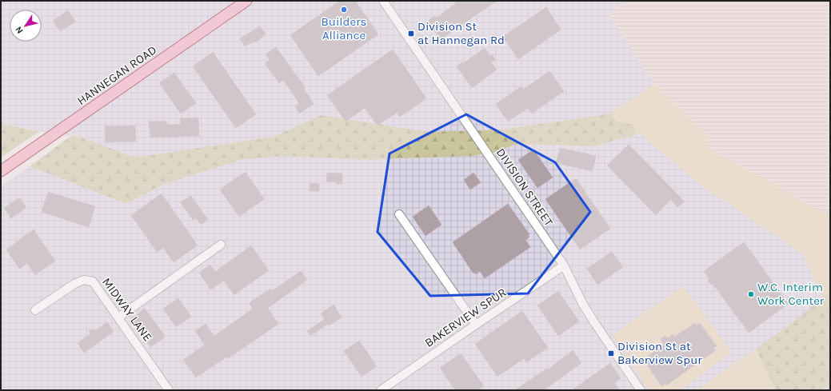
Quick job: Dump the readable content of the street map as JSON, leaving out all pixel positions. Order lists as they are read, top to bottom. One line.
{"streets":{"main road":["HANNEGAN ROAD"],"street":["DIVISION STREET","MIDWAY LANE","BAKERVIEW SPUR"]},"crossings":[["DIVISION STREET","BAKERVIEW SPUR"]],"places":{"other":["Builders Alliance","W.C. Interim Work Center"],"transit":["Division St at Hannegan Rd","Division St at Bakerview Spur"]},"north":"bottom left"}
